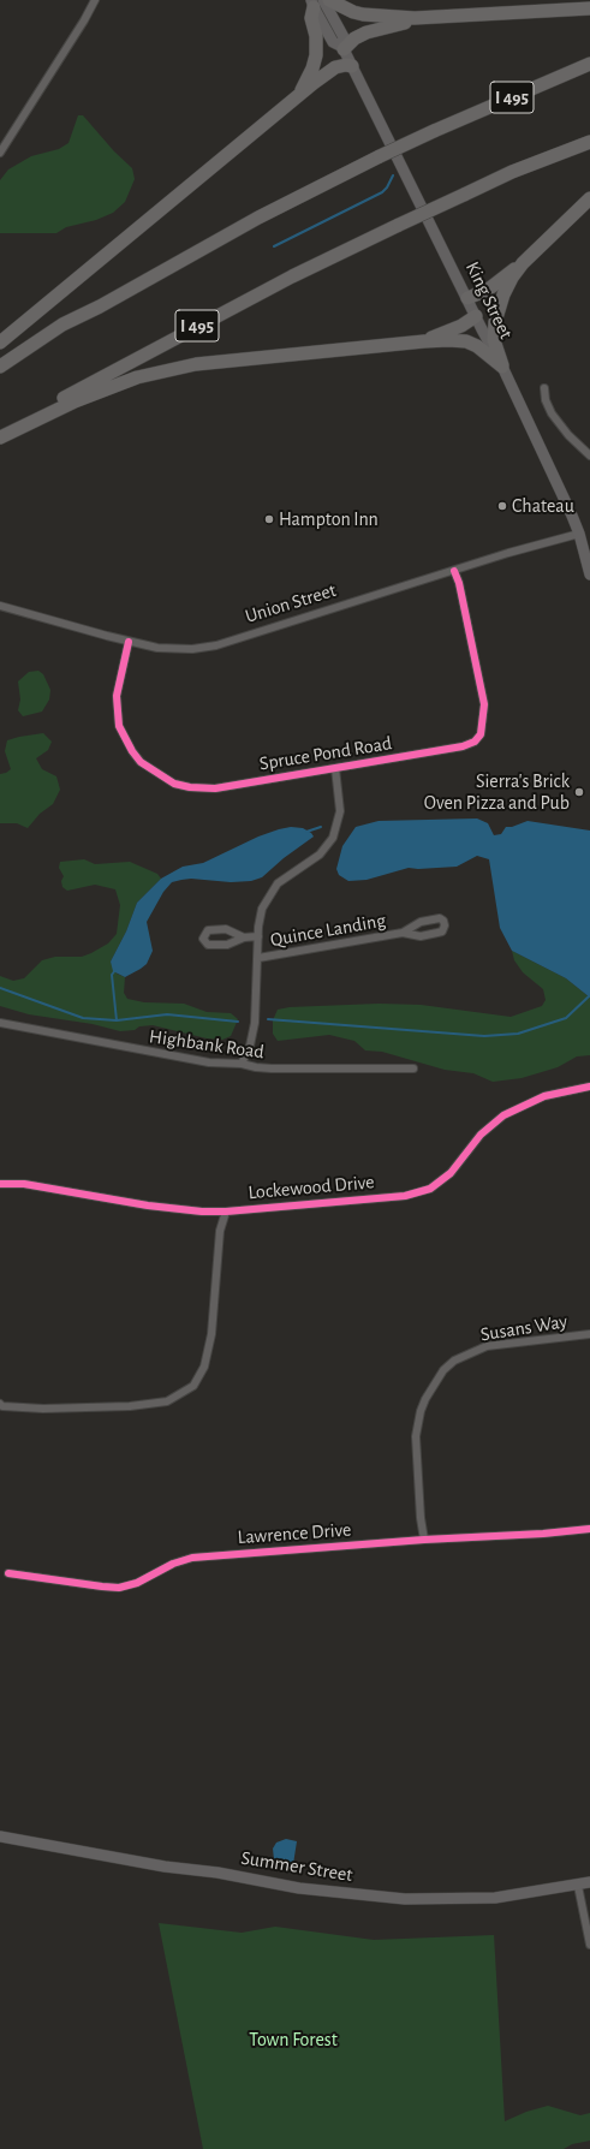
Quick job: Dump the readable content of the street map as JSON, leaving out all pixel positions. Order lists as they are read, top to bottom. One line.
{"streets":{"highway":["I 495"],"main road":["King Street","Summer Street"],"street":["Union Street","Spruce Pond Road","Quince Landing","Highbank Road","Lockewood Drive","Susans Way","Lawrence Drive"]},"crossings":[["King Street","Union Street"],["Union Street","Spruce Pond Road"],["Susans Way","Lawrence Drive"]],"parks":["Town Forest"],"places":["Chateau","Hampton Inn","Sierra's Brick Oven Pizza and Pub"]}
